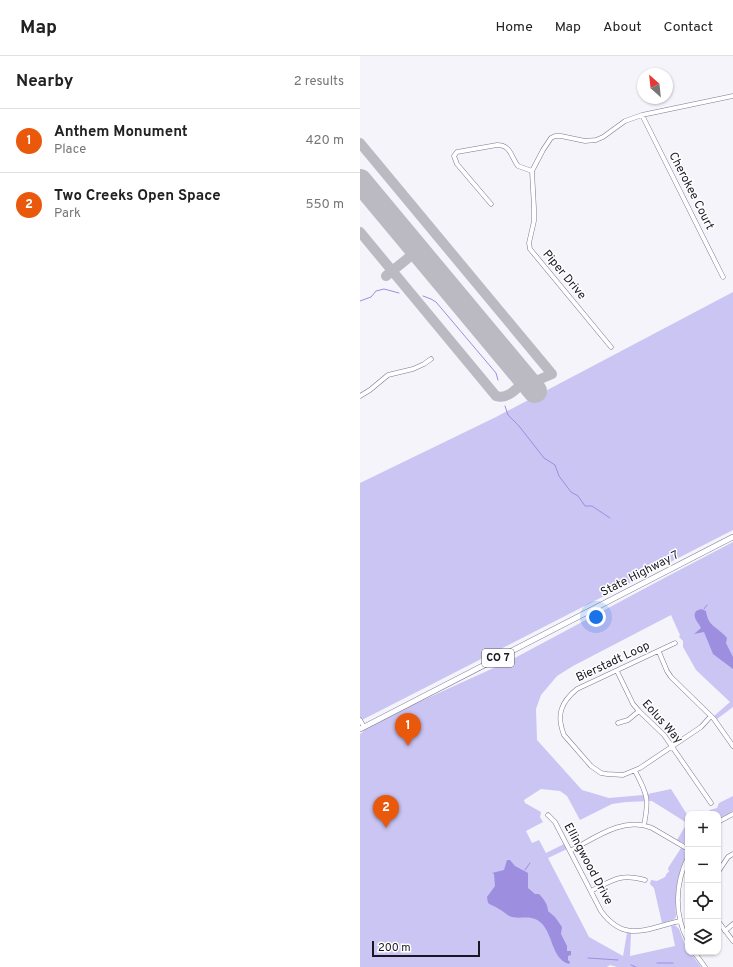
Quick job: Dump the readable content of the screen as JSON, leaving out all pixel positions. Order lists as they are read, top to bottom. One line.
{"streets":{"main road":["State Highway 7","CO 7"],"street":["Cherokee Court","Piper Drive","Bierstadt Loop","Eolus Way","Ellingwood Drive"]},"crossings":[["Bierstadt Loop","Eolus Way"]],"scale_bar":"200 m","north":"top left","page":{"header":"Map","nav":["Home","Map","About","Contact"],"heading":["Nearby","2 results"],"list":[{"mark":"1","name":"Anthem Monument","note":"Place","value":"420 m"},{"mark":"2","name":"Two Creeks Open Space","note":"Park","value":"550 m"}],"pins":["1","2"],"map_buttons":["+","−"],"scale":"200 m"}}
